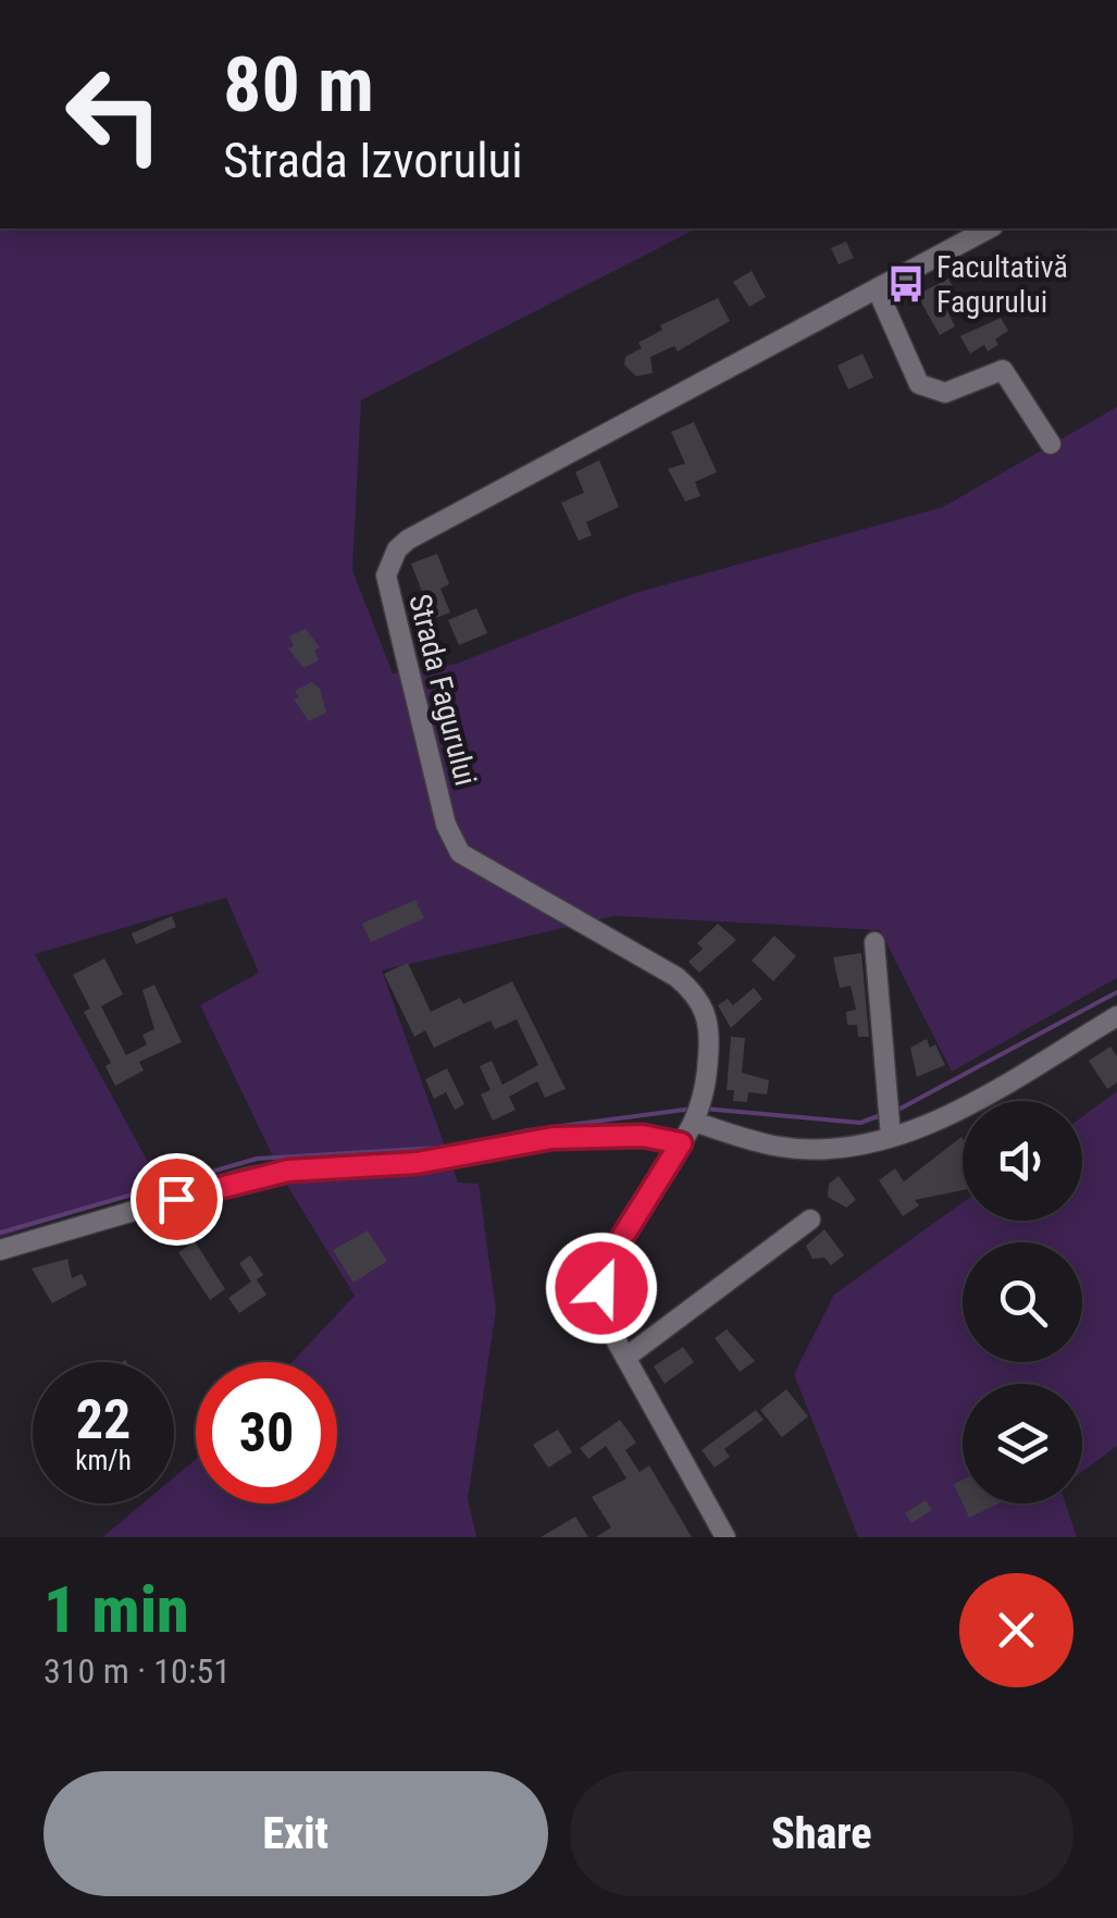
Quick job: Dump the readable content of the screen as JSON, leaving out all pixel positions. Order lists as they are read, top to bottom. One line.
{"streets":{"street":["Strada Fagurului"]},"places":{"bus stop":["Facultativă Fagurului"]},"page":{"turn":["80 m","Strada Izvorului"],"speed":"22 km/h","limit":"30","heading":["1 min","310 m · 10:51"],"buttons":["Exit","Share"]}}
